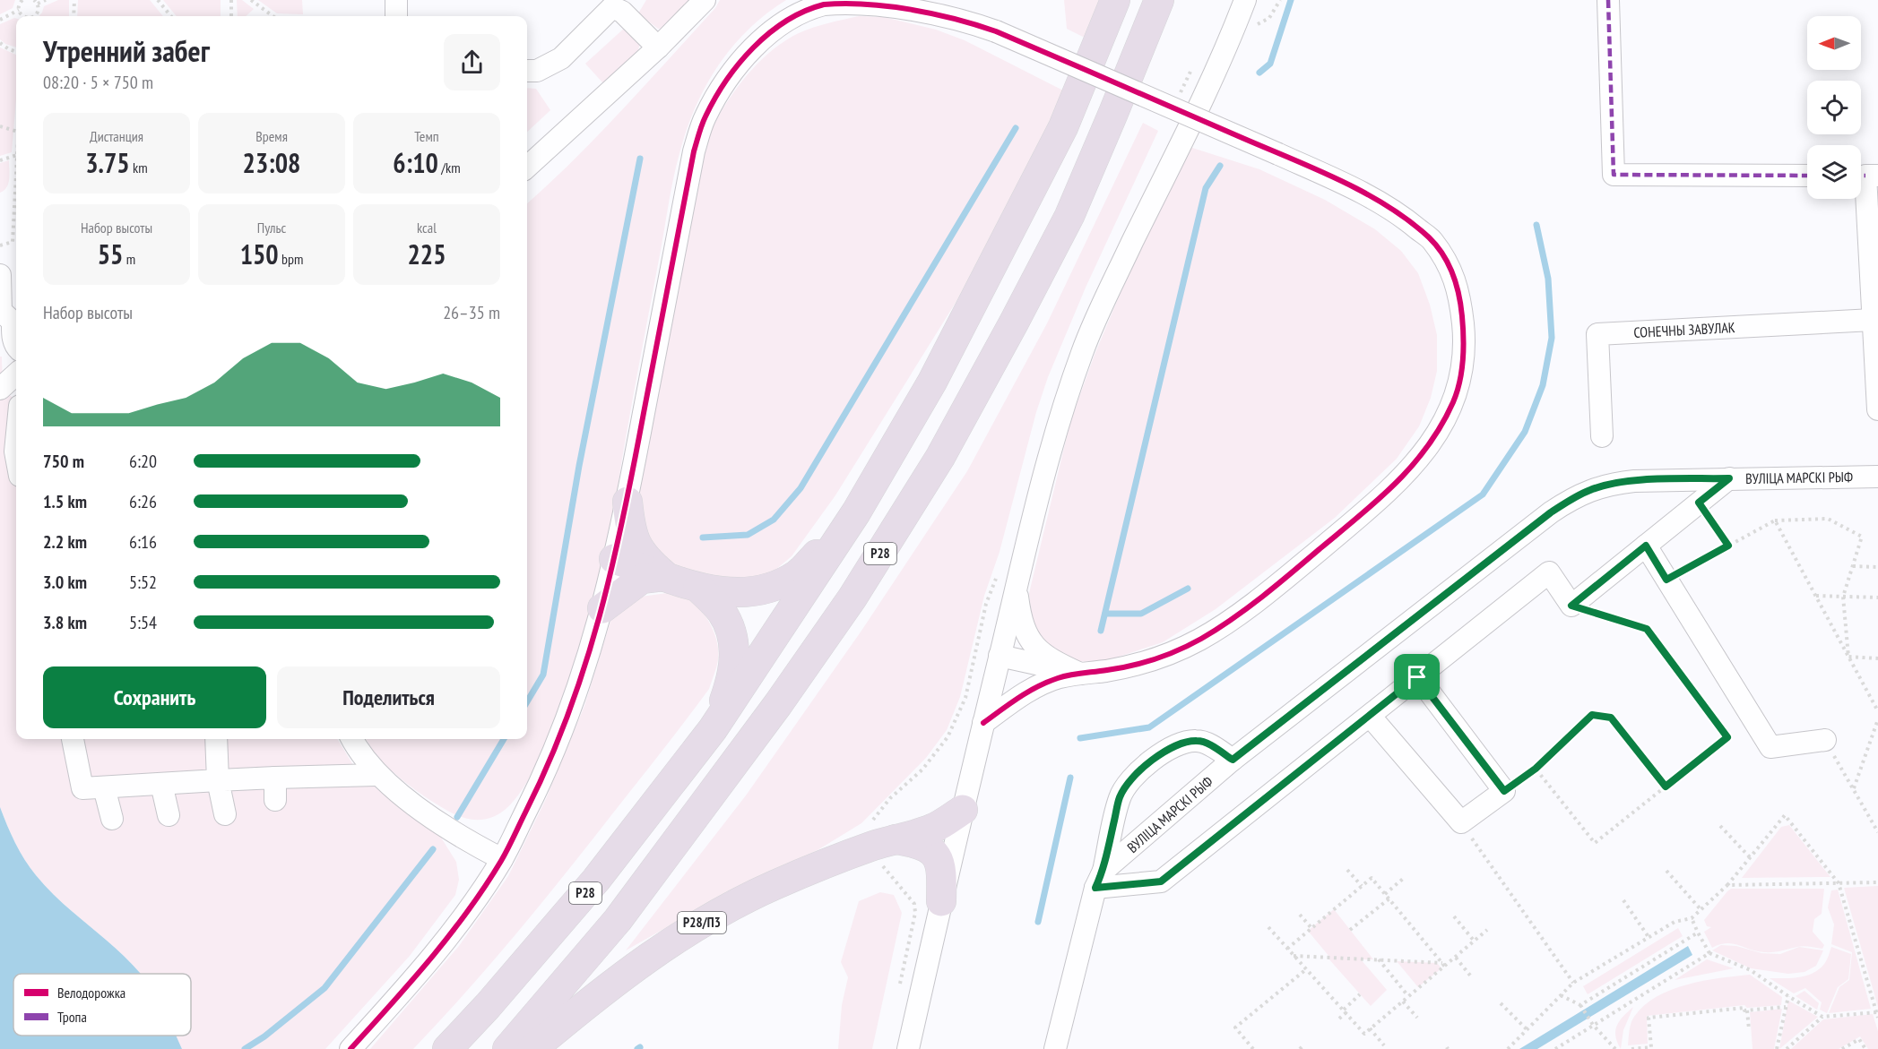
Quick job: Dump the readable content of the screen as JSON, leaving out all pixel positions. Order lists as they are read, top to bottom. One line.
{"streets":{"highway":["Р28","Р28/П3"],"street":["СОНЕЧНЫ ЗАВУЛАК","ВУЛІЦА МАРСКІ РЫФ"]},"legend":["Велодорожка","Тропа"],"north":"left","page":{"heading":["Утренний забег","08:20 · 5 × 750 m"],"stats":[["Дистанция","3.75 km"],["Время","23:08"],["Темп","6:10 /km"],["Набор высоты","55 m"],["Пульс","150 bpm"],["kcal","225"]],"chart":["Набор высоты","26–35 m"],"list":[{"name":"750 m","note":"6:20"},{"name":"1.5 km","note":"6:26"},{"name":"2.2 km","note":"6:16"},{"name":"3.0 km","note":"5:52"},{"name":"3.8 km","note":"5:54"}],"buttons":["Сохранить","Поделиться"]}}
